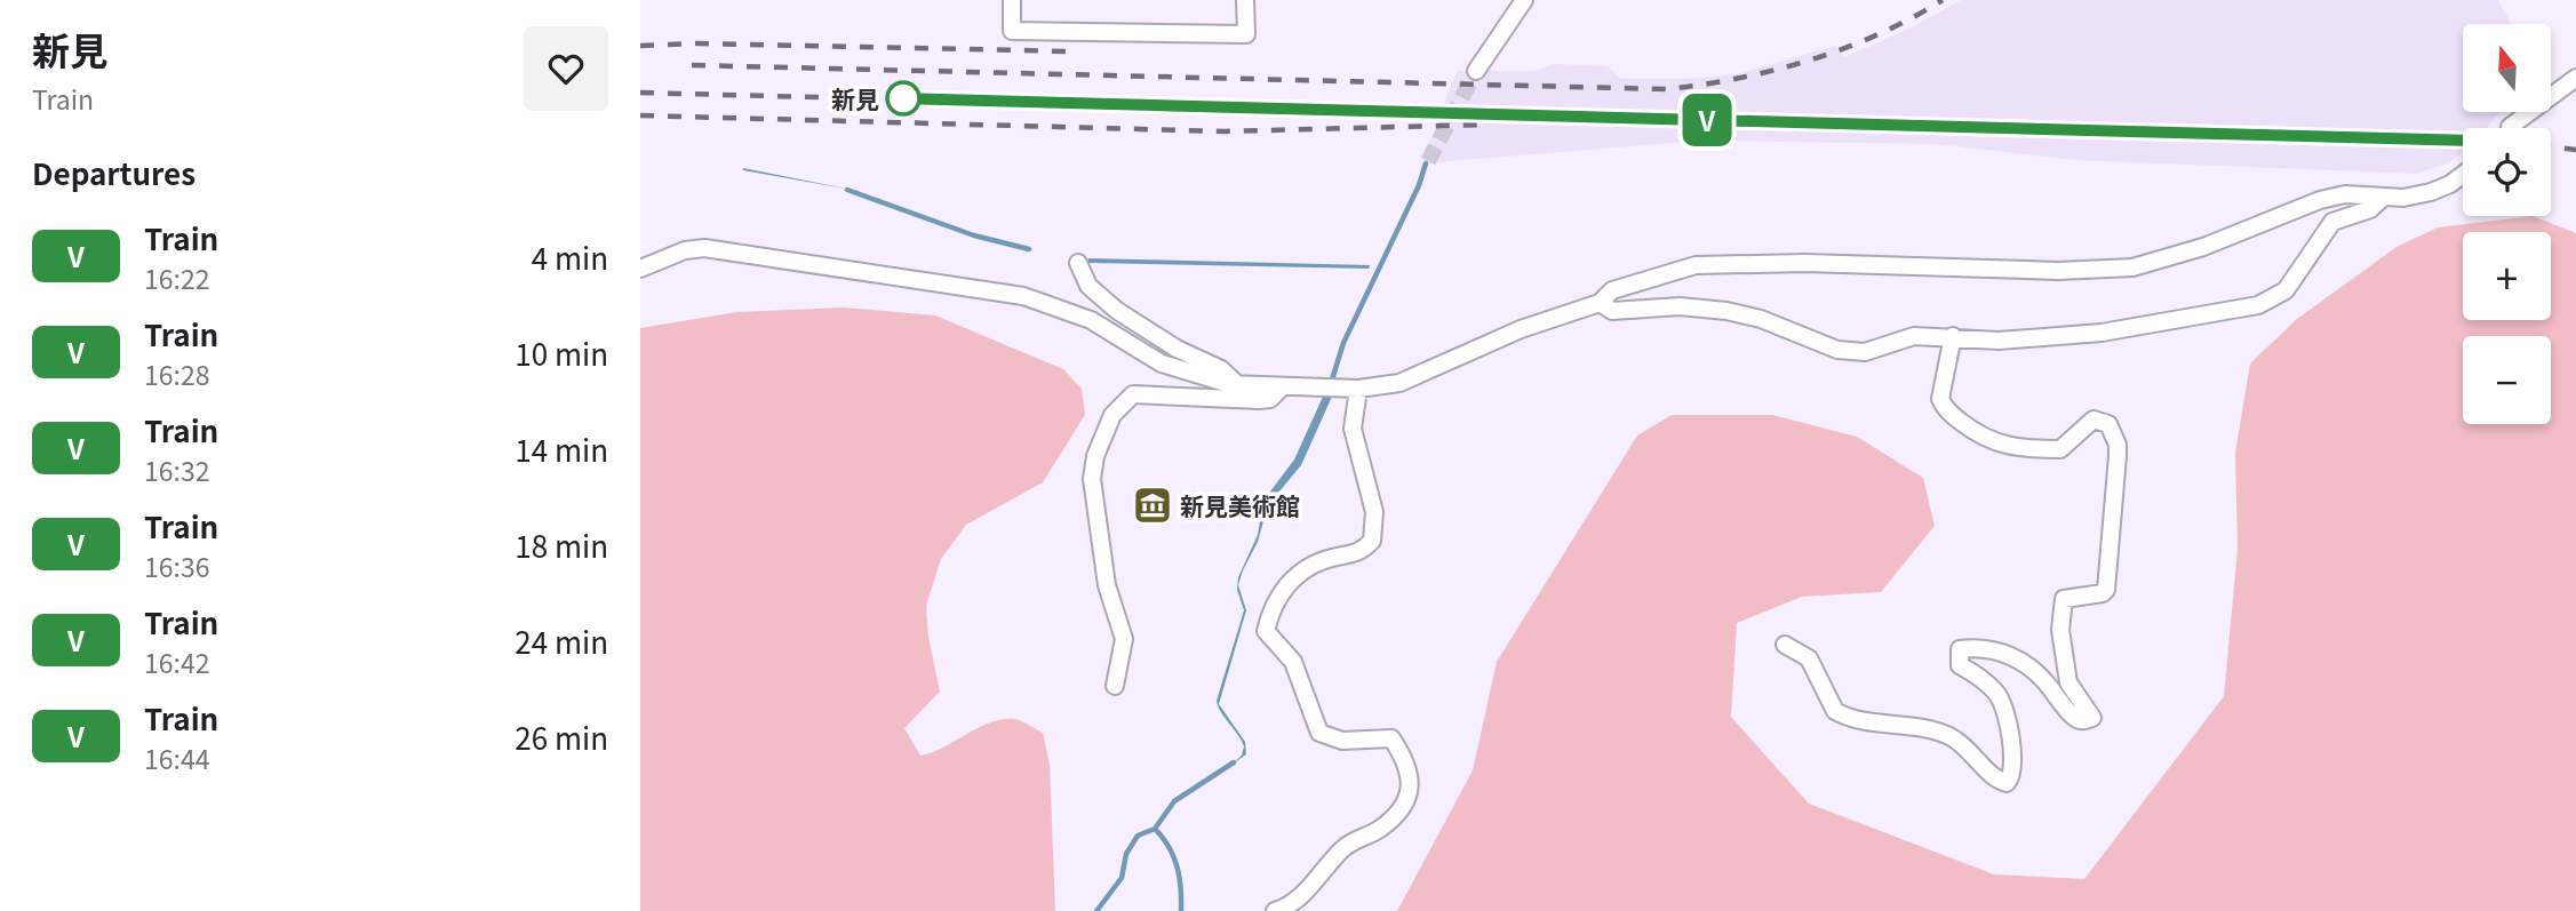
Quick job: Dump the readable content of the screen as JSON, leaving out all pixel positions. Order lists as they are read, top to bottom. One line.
{"places":{"other":["新見"],"museum":["新見美術館"]},"north":"top","page":{"heading":[["新見","Train"],"Departures"],"on_map":"V","map_buttons":["+","−"],"list":[{"mark":"V","name":"Train","note":"16:22","value":"4 min"},{"mark":"V","name":"Train","note":"16:28","value":"10 min"},{"mark":"V","name":"Train","note":"16:32","value":"14 min"},{"mark":"V","name":"Train","note":"16:36","value":"18 min"},{"mark":"V","name":"Train","note":"16:42","value":"24 min"},{"mark":"V","name":"Train","note":"16:44","value":"26 min"}]}}
